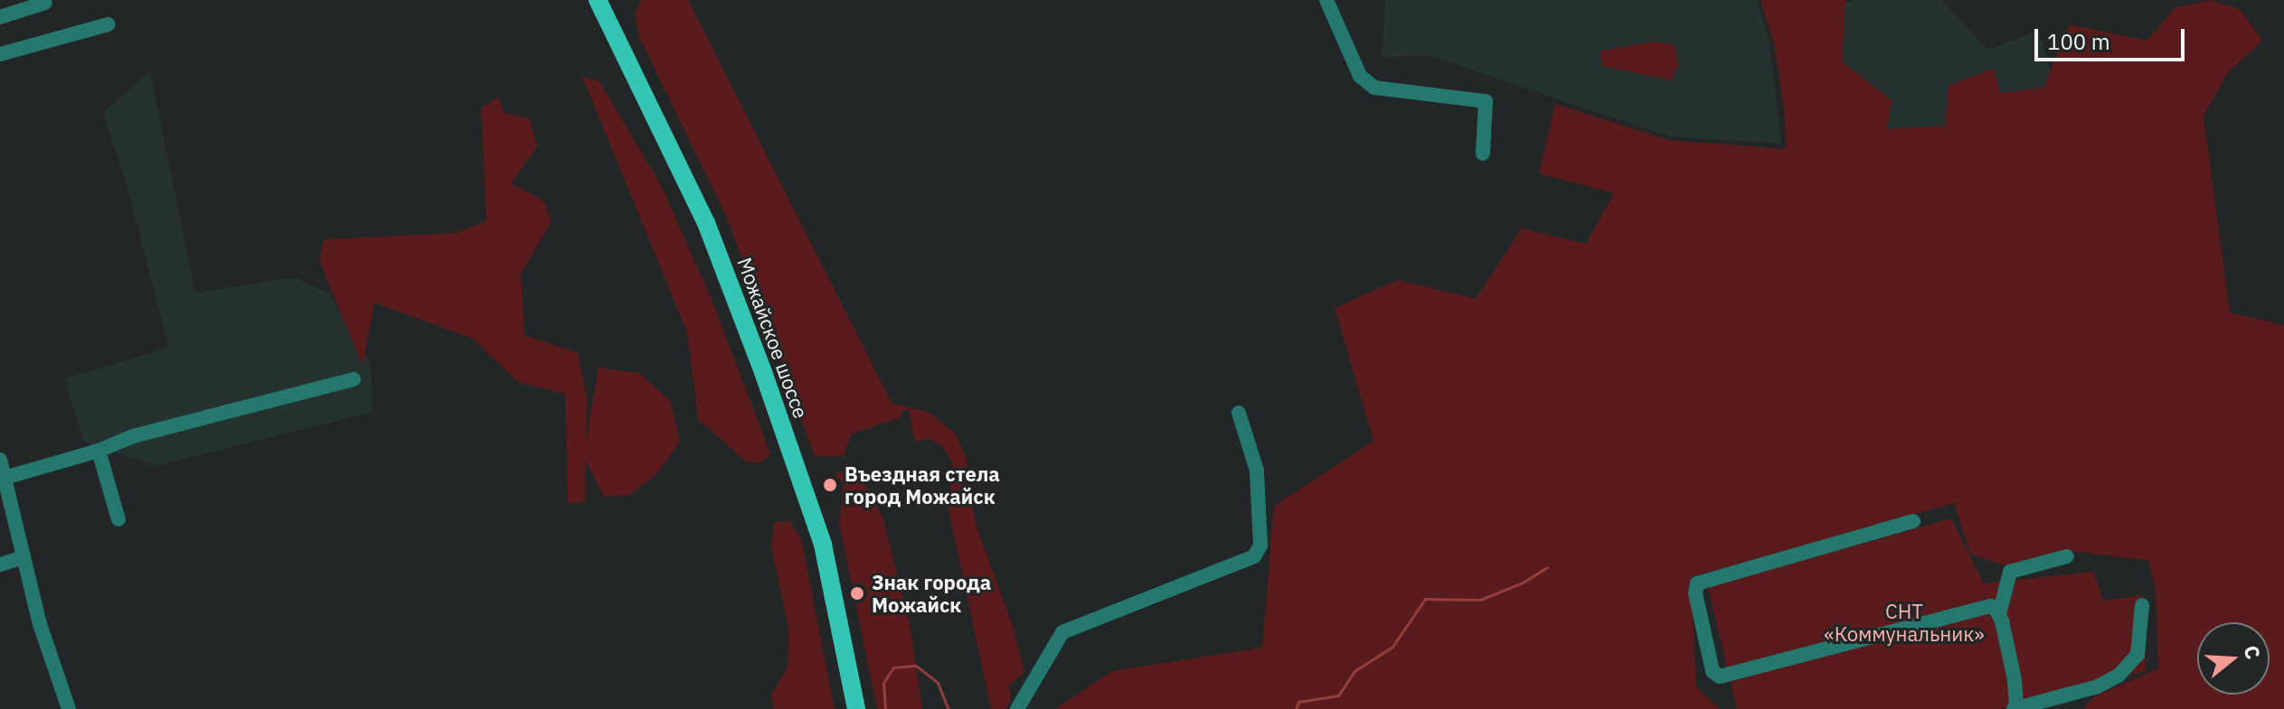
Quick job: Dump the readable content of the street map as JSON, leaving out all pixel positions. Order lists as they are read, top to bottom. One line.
{"streets":{"main road":["Можайское шоссе"]},"parks":["СНТ «Коммунальник»"],"places":["Въездная стела город Можайск","Знак города Можайск"],"scale_bar":"100 m","north":"right"}
